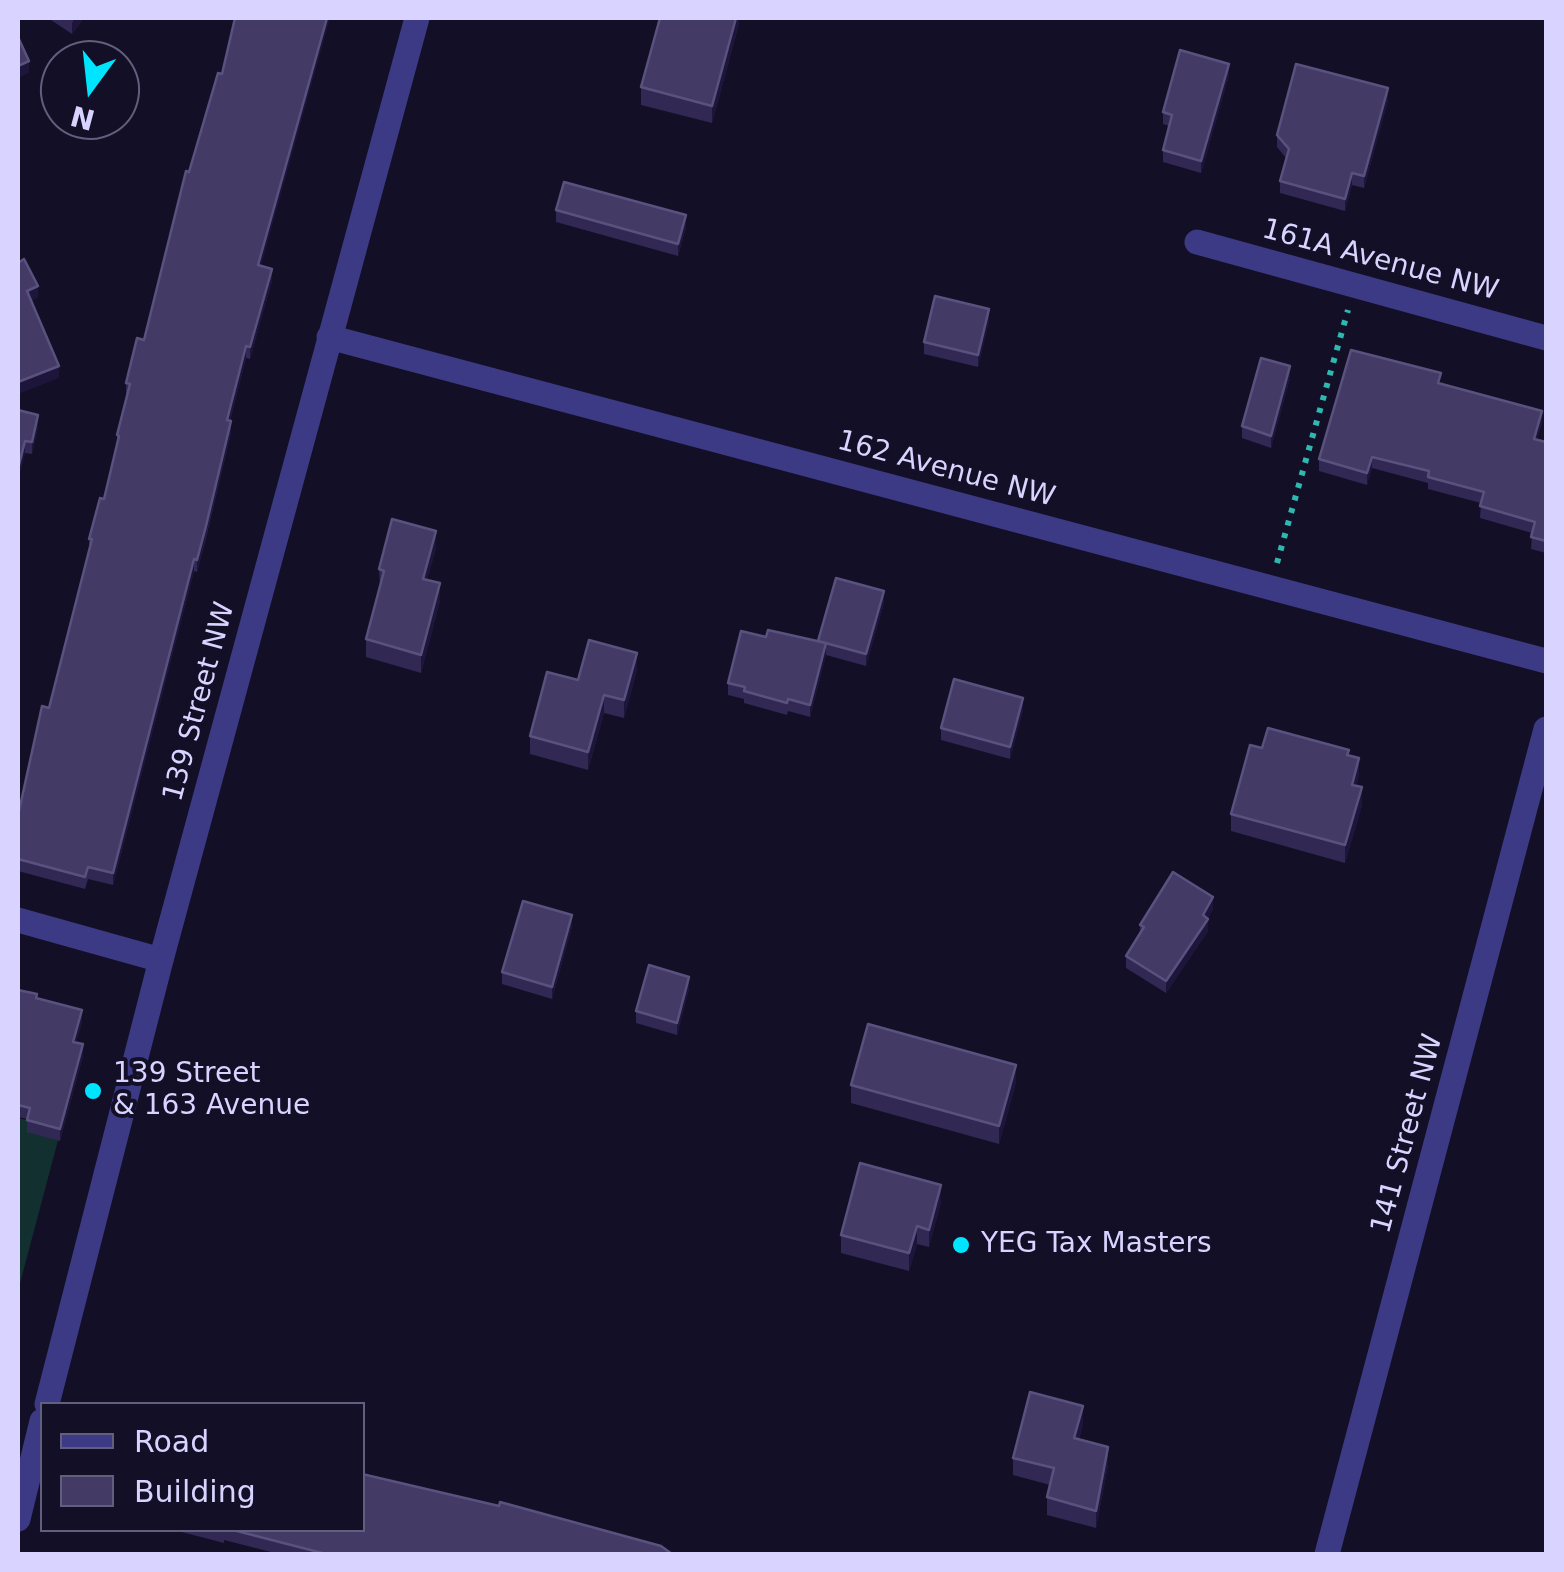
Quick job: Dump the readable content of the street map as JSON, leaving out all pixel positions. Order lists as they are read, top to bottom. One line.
{"streets":{"street":["161A Avenue NW","162 Avenue NW","139 Street NW","141 Street NW"]},"crossings":[["162 Avenue NW","139 Street NW"]],"places":["139 Street & 163 Avenue","YEG Tax Masters"],"legend":["Road","Building"],"north":"bottom"}
